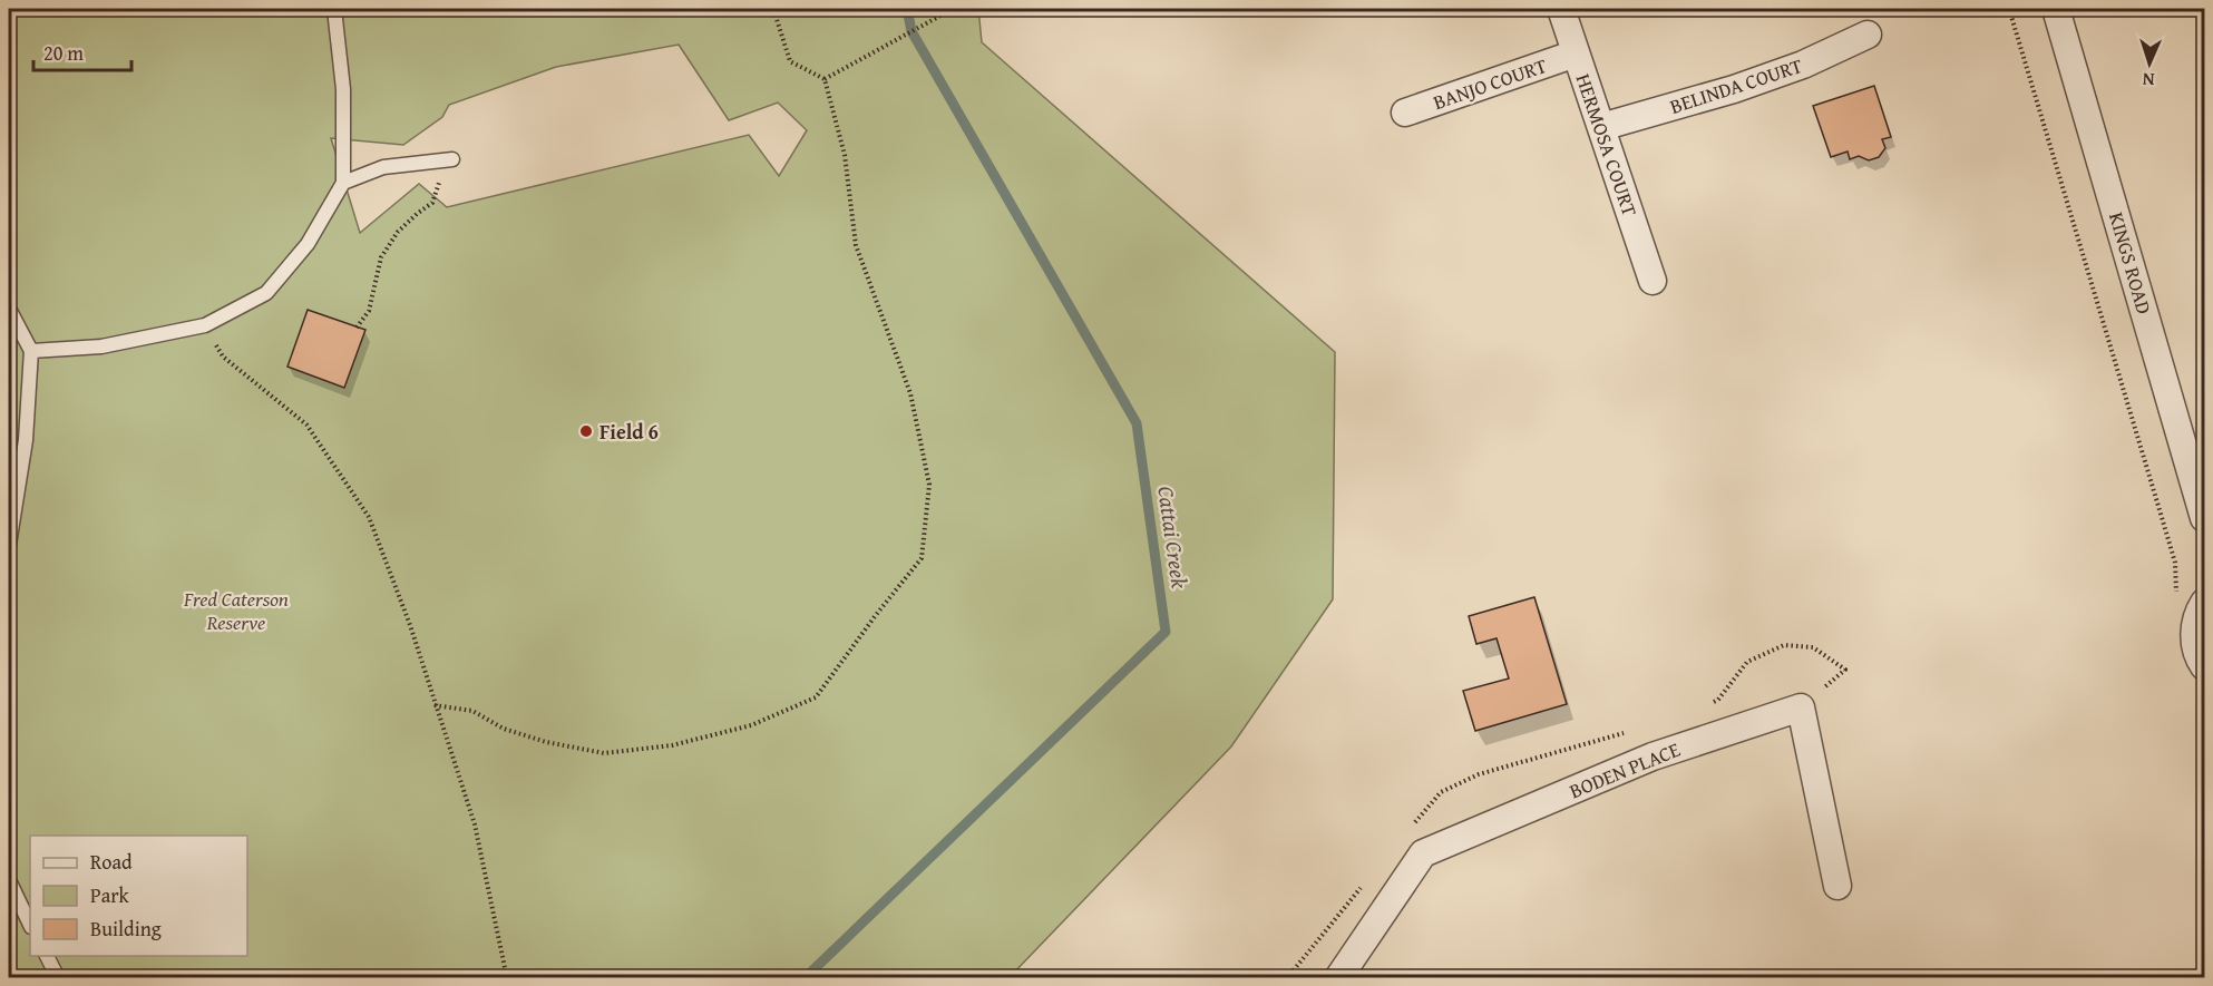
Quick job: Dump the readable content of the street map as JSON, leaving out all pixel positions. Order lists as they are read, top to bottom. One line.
{"streets":{"street":["BANJO COURT","BELINDA COURT","HERMOSA COURT","KINGS ROAD","BODEN PLACE"]},"crossings":[["BANJO COURT","HERMOSA COURT"],["BELINDA COURT","HERMOSA COURT"]],"water":["Cattai Creek"],"parks":["Fred Caterson Reserve"],"places":["Field 6"],"legend":["Road","Park","Building"],"scale_bar":"20 m","north":"bottom"}
